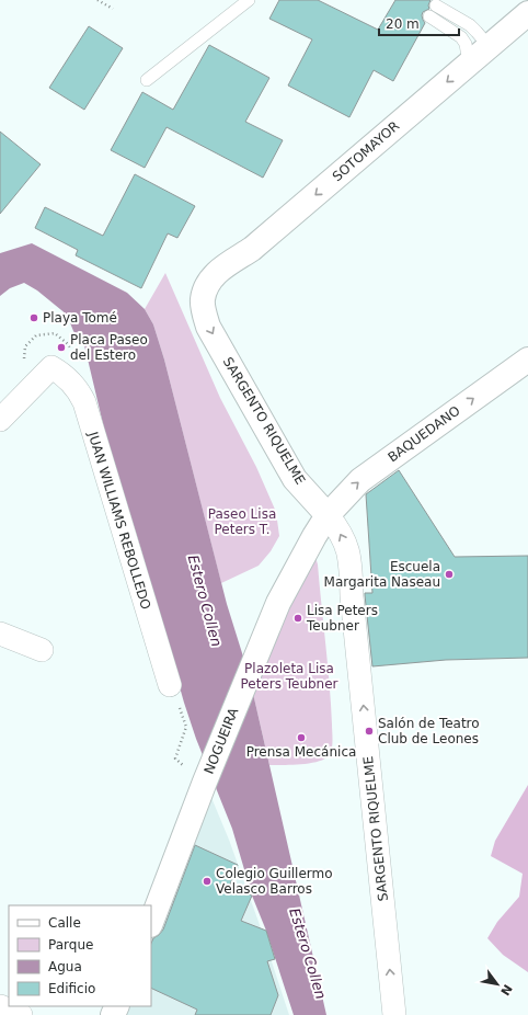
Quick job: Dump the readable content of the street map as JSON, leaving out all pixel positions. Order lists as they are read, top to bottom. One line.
{"streets":{"main road":["SOTOMAYOR","SARGENTO RIQUELME","BAQUEDANO","NOGUEIRA"],"street":["JUAN WILLIAMS REBOLLEDO"]},"crossings":[["SOTOMAYOR","SARGENTO RIQUELME"],["SARGENTO RIQUELME","BAQUEDANO"],["SARGENTO RIQUELME","NOGUEIRA"],["BAQUEDANO","NOGUEIRA"]],"one_way":["SOTOMAYOR","BAQUEDANO"],"water":["Estero Collen"],"parks":["Paseo Lisa Peters T.","Plazoleta Lisa Peters Teubner"],"places":["Playa Tomé","Placa Paseo del Estero","Escuela Margarita Naseau","Lisa Peters Teubner","Salón de Teatro Club de Leones","Prensa Mecánica","Colegio Guillermo Velasco Barros"],"legend":["Calle","Parque","Agua","Edificio"],"scale_bar":"20 m","north":"bottom right"}
